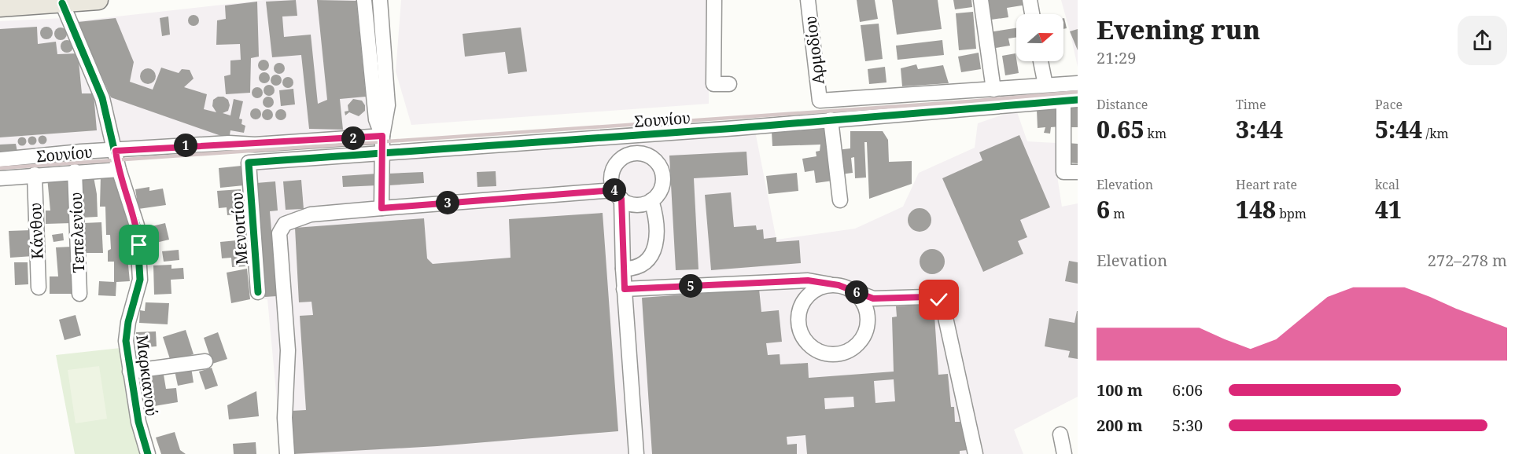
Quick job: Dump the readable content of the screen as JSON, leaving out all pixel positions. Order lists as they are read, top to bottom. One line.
{"streets":{"street":["Αρμοδίου","Σουνίου","Μενοιτίου","Κάνθου","Τεπελενίου","Μαρκιανού"]},"crossings":[["Σουνίου","Μενοιτίου"],["Σουνίου","Κάνθου"],["Σουνίου","Τεπελενίου"],["Σουνίου","Μαρκιανού"]],"north":"right","page":{"heading":["Evening run","21:29"],"stats":[["Distance","0.65 km"],["Time","3:44"],["Pace","5:44 /km"],["Elevation","6 m"],["Heart rate","148 bpm"],["kcal","41"]],"pins":["2","1","4","3","5","6"],"chart":["Elevation","272–278 m"],"list":[{"name":"100 m","note":"6:06"},{"name":"200 m","note":"5:30"}]}}
